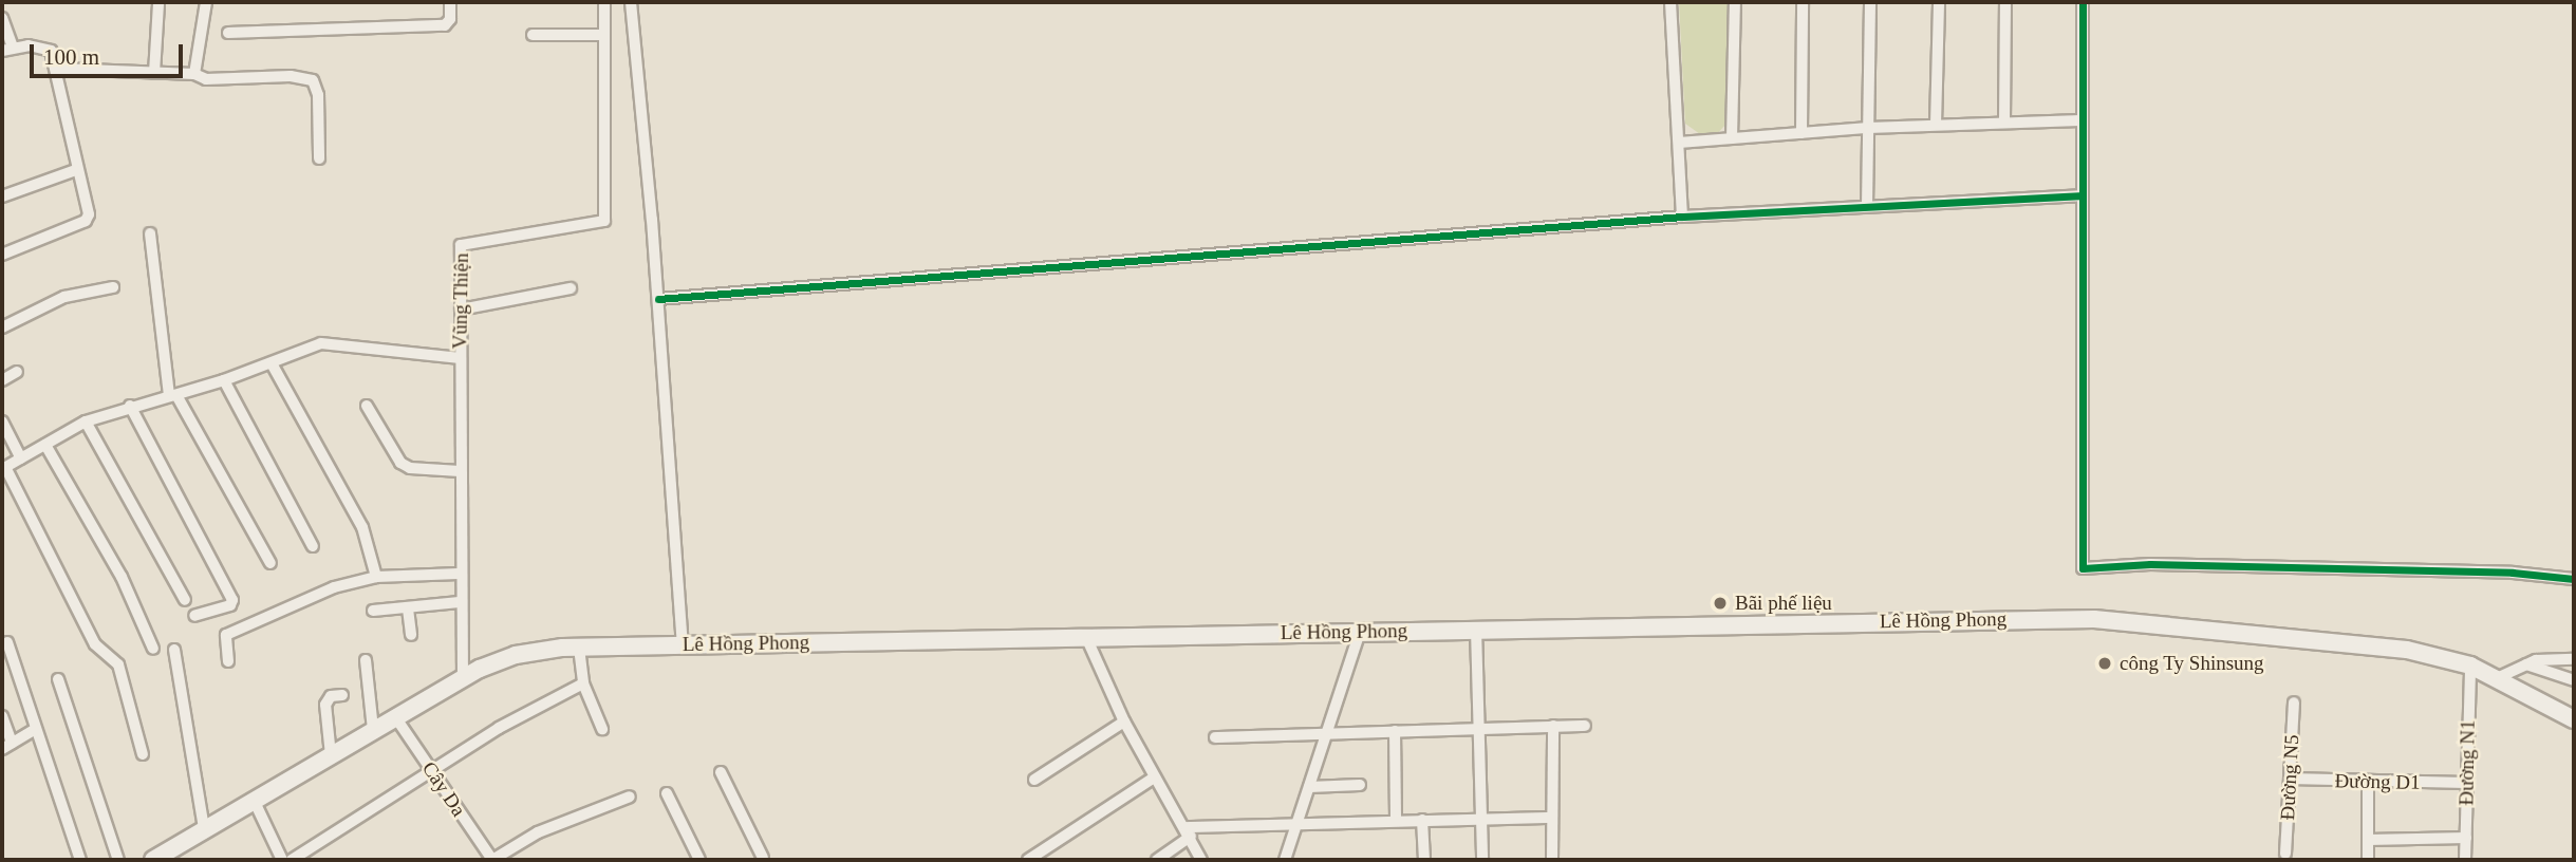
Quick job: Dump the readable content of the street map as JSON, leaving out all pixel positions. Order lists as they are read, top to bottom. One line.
{"streets":{"main road":["Lê Hồng Phong"],"street":["Vũng Thiện","Đường N1","Đường N5","Đường D1","Cây Da"]},"crossings":[["Vũng Thiện","Lê Hồng Phong"],["Lê Hồng Phong","Đường N1"],["Lê Hồng Phong","Cây Da"],["Đường N1","Đường D1"],["Đường N5","Đường D1"]],"places":["Bãi phế liệu","công Ty Shinsung"],"scale_bar":"100 m"}
